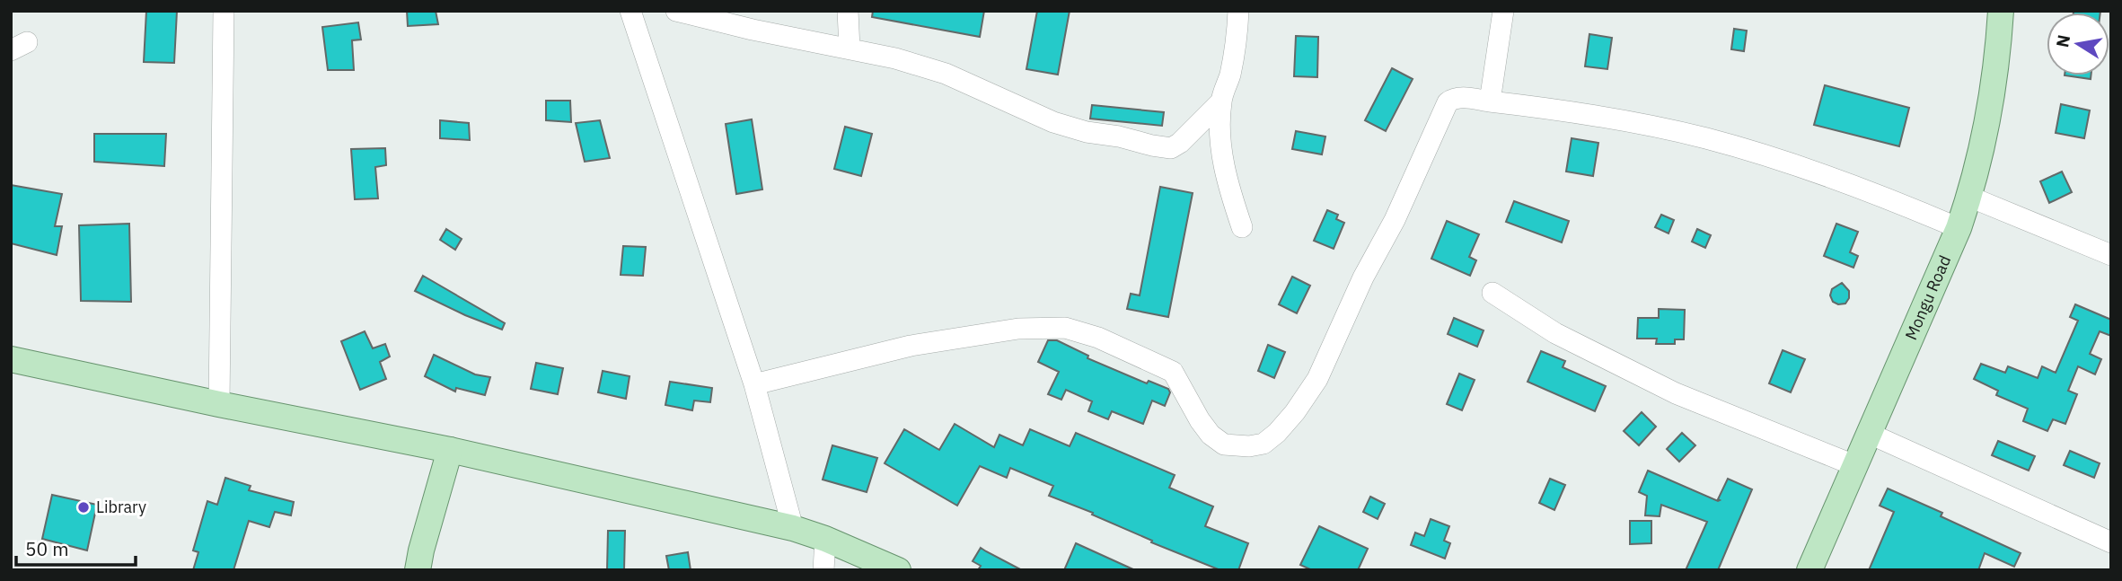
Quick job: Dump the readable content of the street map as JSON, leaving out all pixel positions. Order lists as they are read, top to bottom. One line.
{"streets":{"main road":["Mongu Road"]},"places":["Library"],"scale_bar":"50 m","north":"left"}
